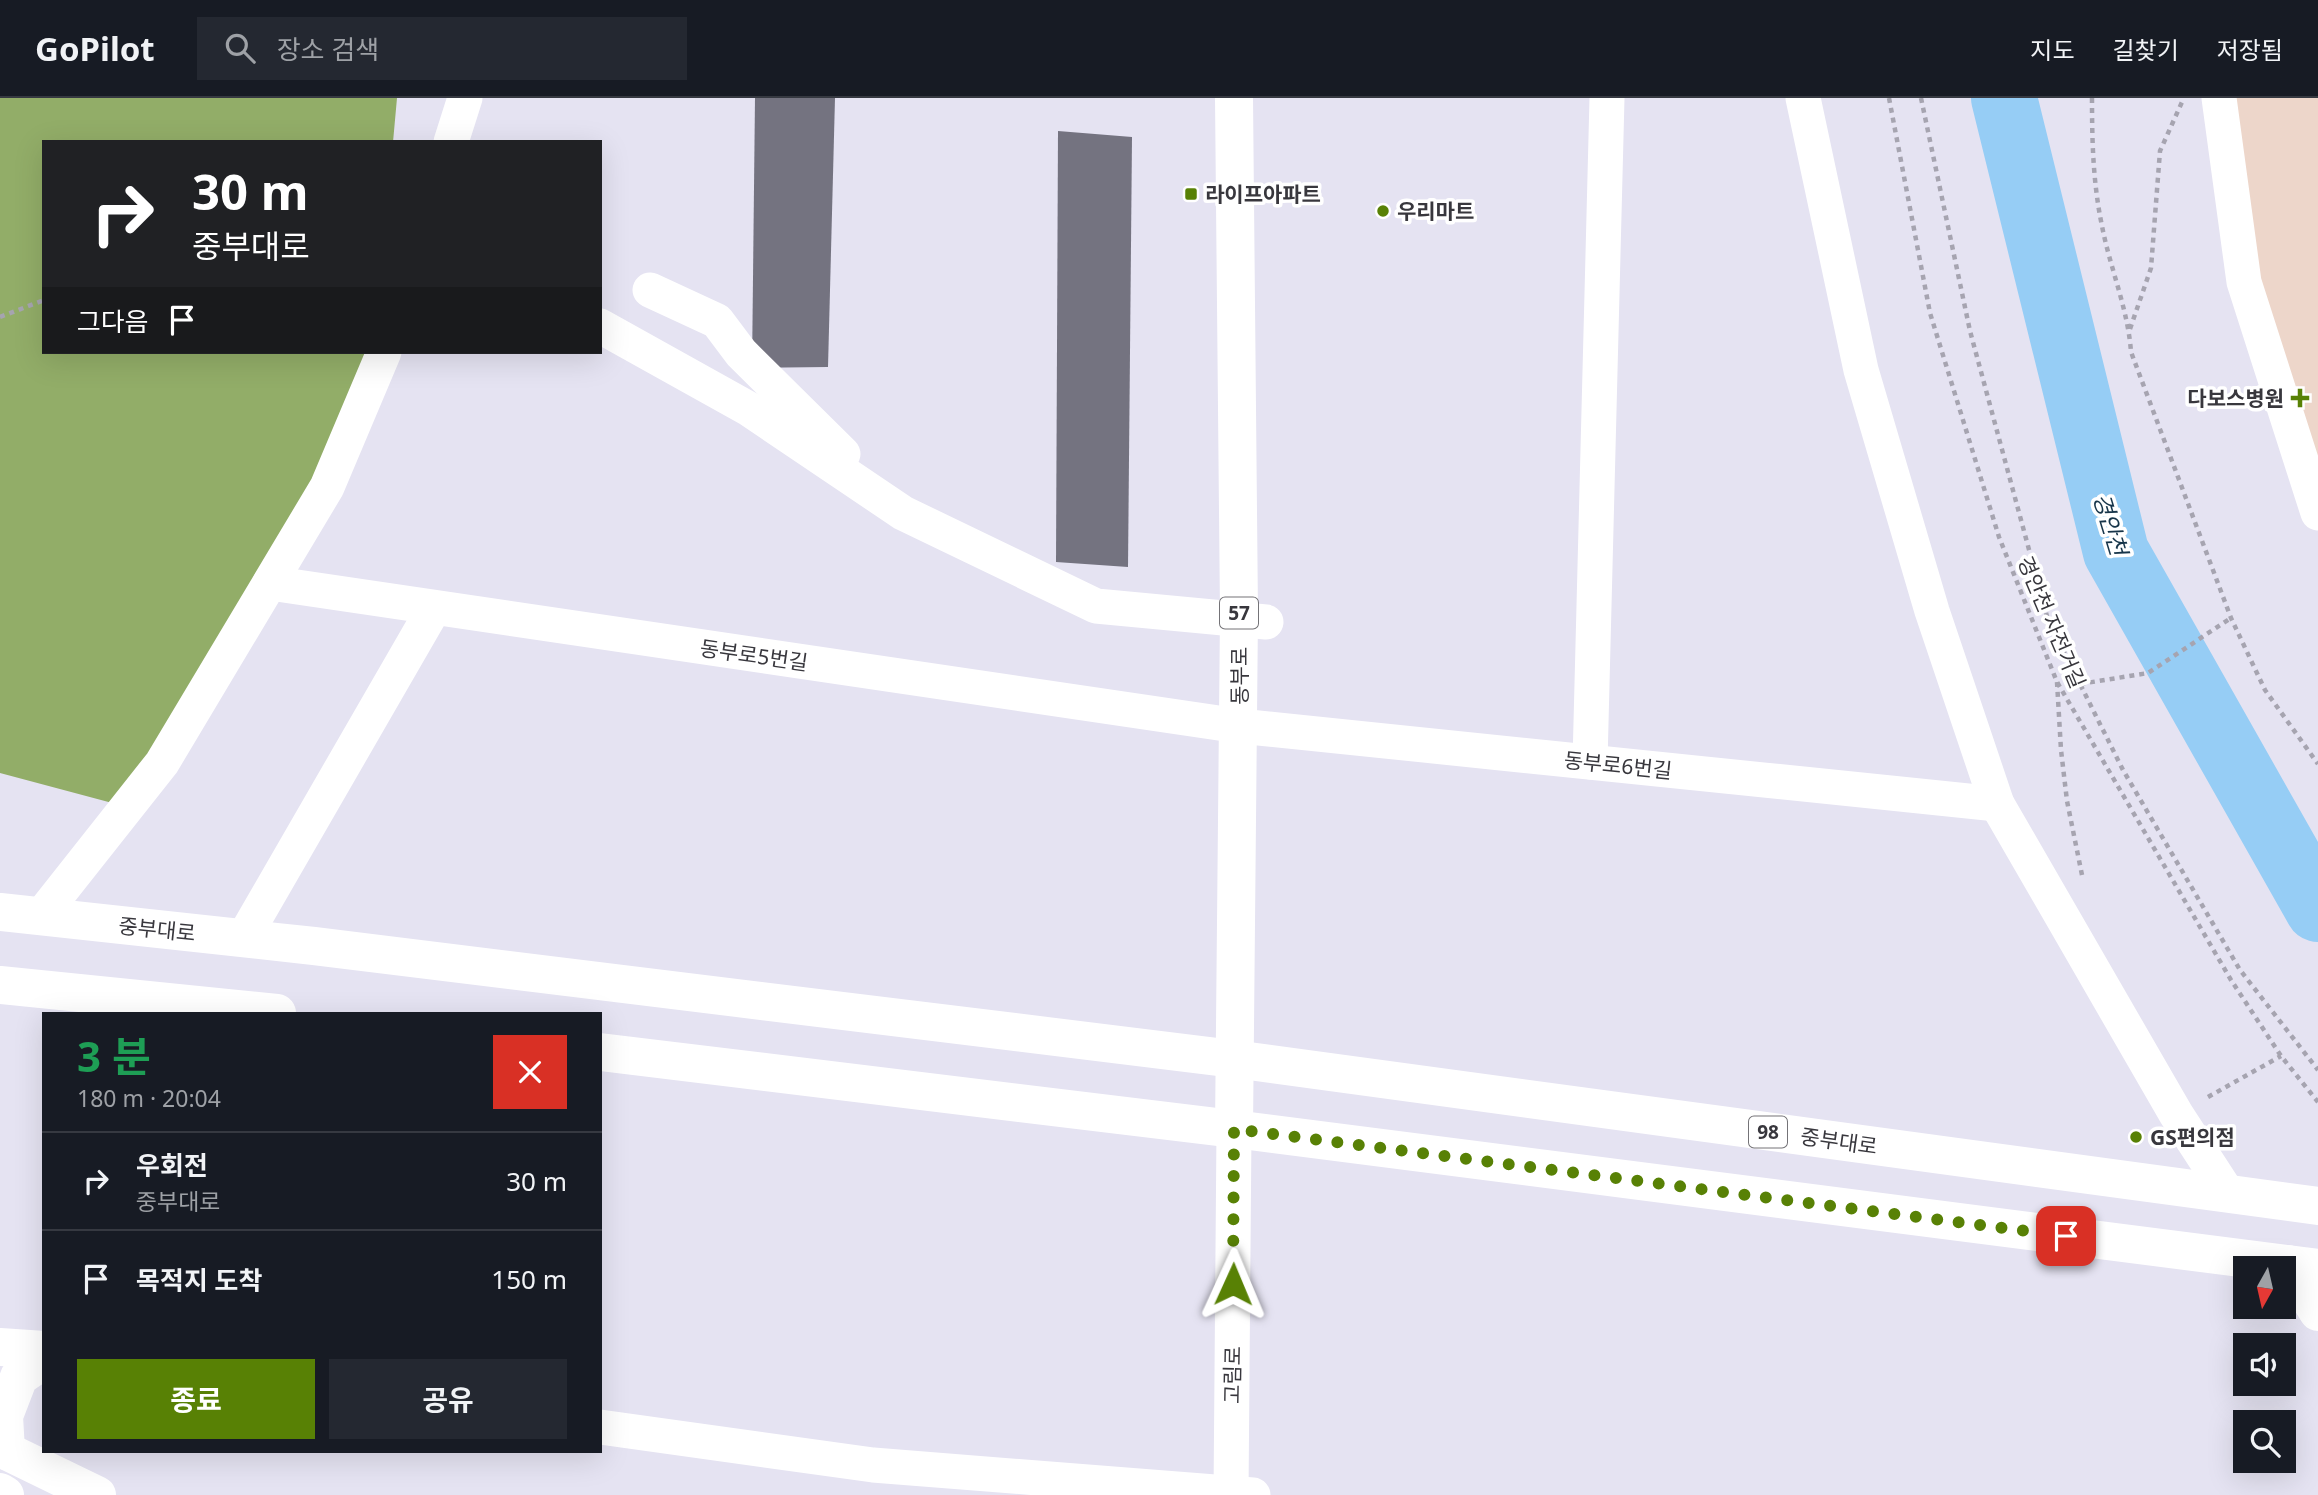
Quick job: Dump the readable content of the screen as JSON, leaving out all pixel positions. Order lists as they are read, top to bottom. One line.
{"streets":{"main road":["57","동부로","중부대로","98"],"street":["동부로5번길","동부로6번길","고림로"],"path":["경안천 자전거길"]},"crossings":[["동부로5번길","동부로"],["동부로5번길","동부로6번길"],["동부로","동부로6번길"],["동부로","중부대로"],["동부로","고림로"]],"water":["경안천"],"places":{"transit":["라이프아파트"],"other":["우리마트","GS편의점"],"health":["다보스병원"]},"north":"bottom","page":{"header":"GoPilot","search":"장소 검색","nav":["지도","길찾기","저장됨"],"turn":["30 m","중부대로"],"then":"그다음","heading":["3 분","180 m · 20:04"],"list":[{"name":"우회전","note":"중부대로","value":"30 m"},{"name":"목적지 도착","value":"150 m"}],"buttons":["종료","공유"]}}
